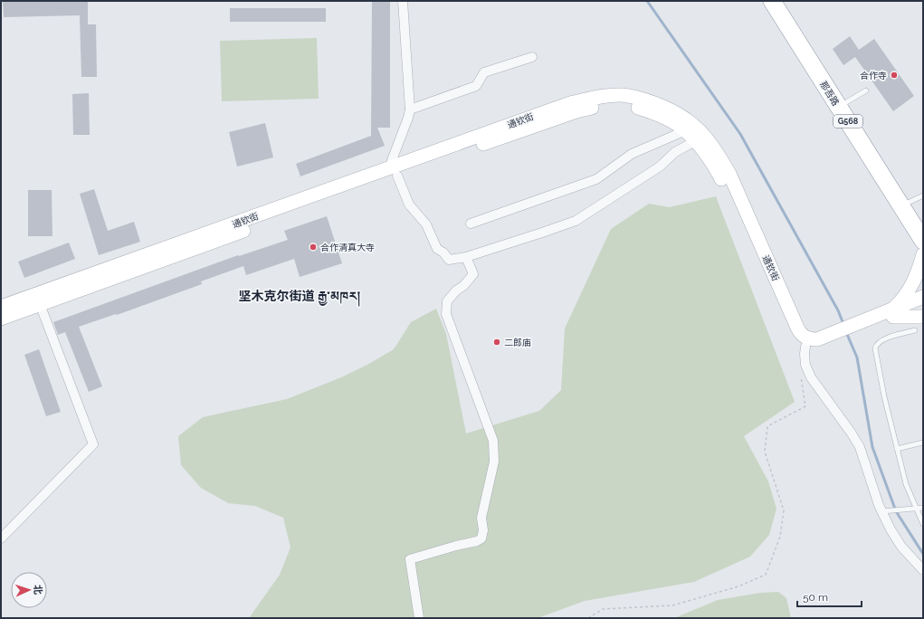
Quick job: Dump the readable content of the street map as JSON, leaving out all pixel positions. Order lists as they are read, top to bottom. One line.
{"streets":{"highway":["那吾路","G568"],"main road":["通钦街"]},"districts":["坚木克尔街道 རྒྱ་མཁར།"],"places":["合作寺","合作清真大寺","二郎庙"],"scale_bar":"50 m","north":"right"}
